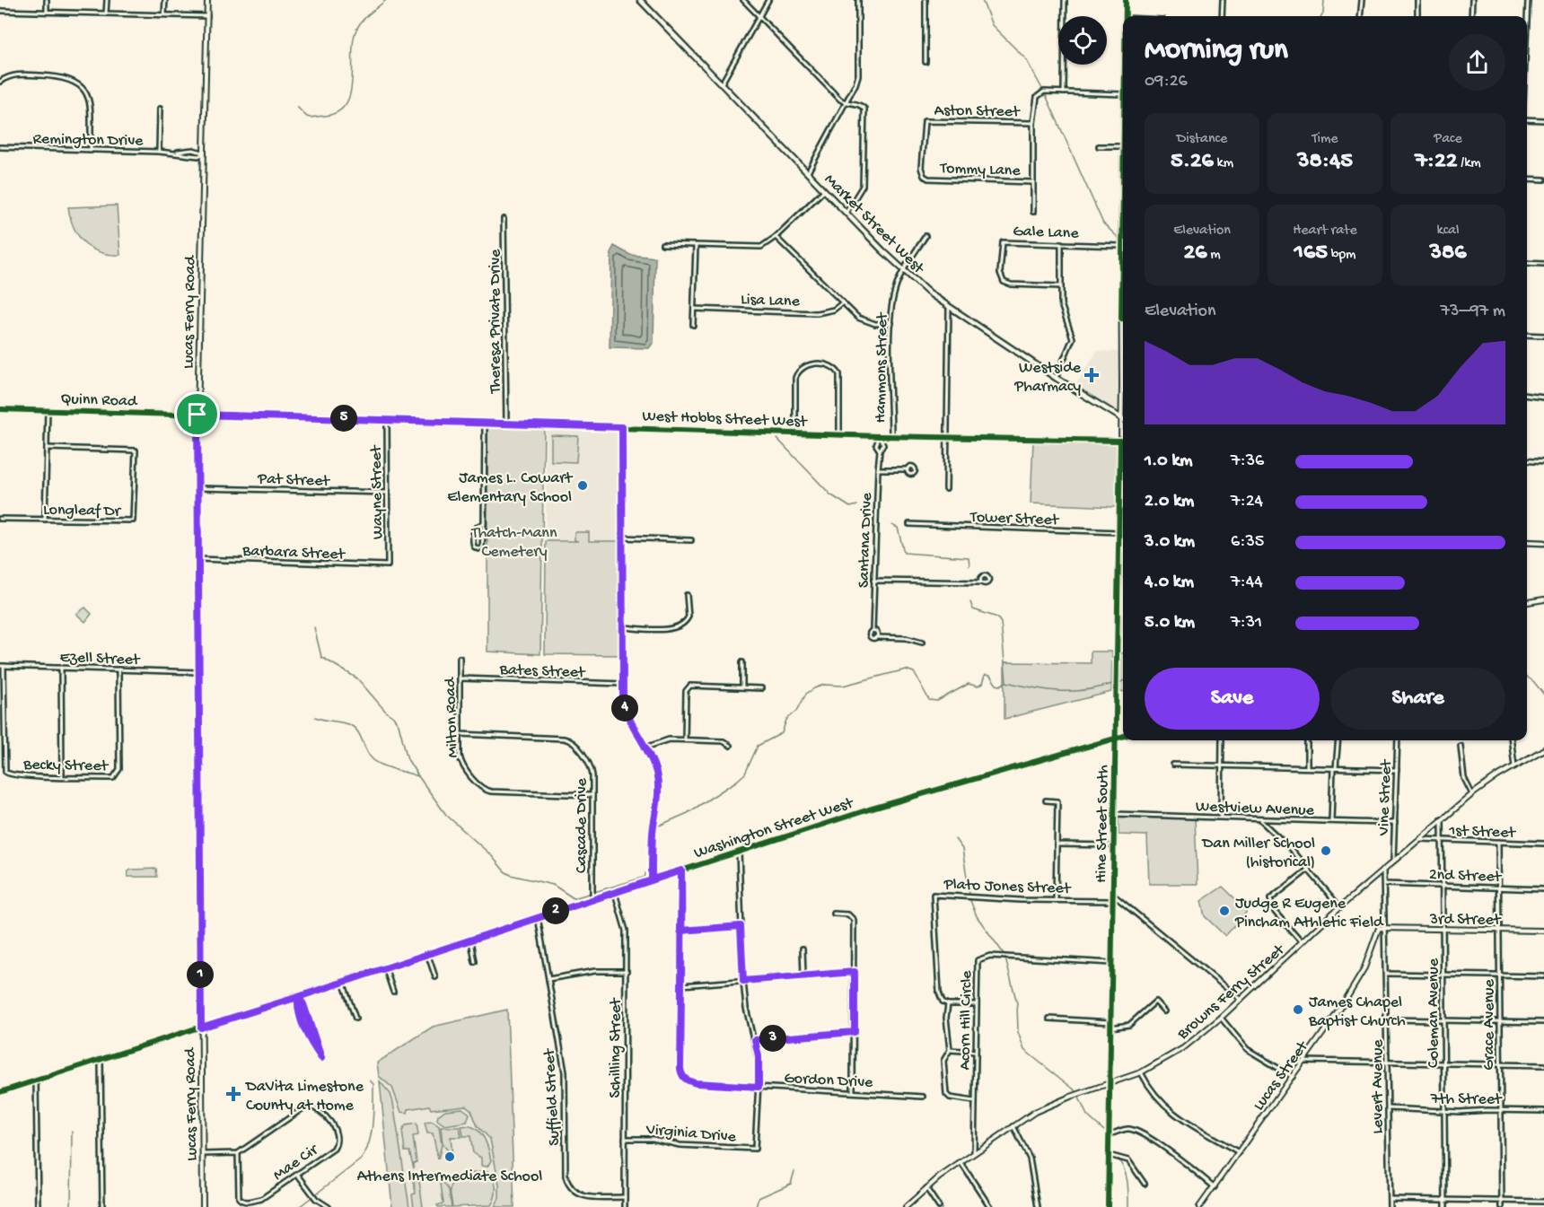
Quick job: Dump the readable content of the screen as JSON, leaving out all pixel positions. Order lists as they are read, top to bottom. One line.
{"streets":{"main road":["Market Street West"],"street":["Aston Street","Remington Drive","Tommy Lane","Gale Lane","Lisa Lane","Lucas Ferry Road","Theresa Private Drive","Hammons Street","Quinn Road","West Hobbs Street West","Pat Street","Wayne Street","Longleaf Dr","Tower Street","Santana Drive","Barbara Street","Ezell Street","Bates Street","Milton Road","Becky Street","Vine Street","Westview Avenue","Hine Street South","Cascade Drive","Washington Street West","1st Street","2nd Street","Plato Jones Street","3rd Street","Browns Ferry Street","Coleman Avenue","Acorn Hill Circle","Grace Avenue","Schilling Street","Lucas Street","Gordon Drive","Levert Avenue","Suffield Street","7th Street","Virginia Drive","Mae Cir"]},"crossings":[["Aston Street","Tommy Lane"],["Remington Drive","Lucas Ferry Road"],["Market Street West","Hammons Street"],["Market Street West","Hine Street South"],["Gale Lane","Hine Street South"],["Lucas Ferry Road","Quinn Road"],["Lucas Ferry Road","West Hobbs Street West"],["Lucas Ferry Road","Pat Street"],["Lucas Ferry Road","Barbara Street"],["Lucas Ferry Road","Ezell Street"],["Lucas Ferry Road","Washington Street West"],["Theresa Private Drive","West Hobbs Street West"],["Hammons Street","West Hobbs Street West"],["Quinn Road","West Hobbs Street West"],["West Hobbs Street West","Wayne Street"],["West Hobbs Street West","Santana Drive"],["West Hobbs Street West","Hine Street South"],["Pat Street","Wayne Street"],["Wayne Street","Barbara Street"],["Tower Street","Hine Street South"],["Ezell Street","Becky Street"],["Bates Street","Milton Road"],["Milton Road","Cascade Drive"],["Vine Street","Westview Avenue"],["Vine Street","Browns Ferry Street"],["Westview Avenue","Hine Street South"],["Hine Street South","Washington Street West"],["Hine Street South","Plato Jones Street"],["Hine Street South","Browns Ferry Street"],["Hine Street South","Acorn Hill Circle"],["Cascade Drive","Washington Street West"],["Washington Street West","Schilling Street"],["Washington Street West","Gordon Drive"],["Washington Street West","Suffield Street"],["1st Street","Browns Ferry Street"],["1st Street","Coleman Avenue"],["1st Street","Grace Avenue"],["2nd Street","Coleman Avenue"],["2nd Street","Grace Avenue"],["2nd Street","Levert Avenue"],["3rd Street","Coleman Avenue"],["3rd Street","Grace Avenue"],["3rd Street","Lucas Street"],["3rd Street","Levert Avenue"],["Browns Ferry Street","Coleman Avenue"],["Browns Ferry Street","Acorn Hill Circle"],["Browns Ferry Street","Levert Avenue"],["Coleman Avenue","7th Street"],["Grace Avenue","7th Street"],["Schilling Street","Suffield Street"],["Schilling Street","Virginia Drive"],["Lucas Street","Levert Avenue"],["Gordon Drive","Virginia Drive"],["Levert Avenue","7th Street"]],"parks":["Thatch-Mann Cemetery"],"places":{"health":["Westside Pharmacy","DaVita Limestone County at Home"],"other":["James L. Cowart Elementary School","Dan Miller School (historical)","Judge R Eugene Pincham Athletic Field","James Chapel Baptist Church","Athens Intermediate School"]},"page":{"heading":["Morning run","09:26"],"stats":[["Distance","5.26 km"],["Time","38:45"],["Pace","7:22 /km"],["Elevation","26 m"],["Heart rate","165 bpm"],["kcal","386"]],"chart":["Elevation","73–97 m"],"pins":["5","4","2","1","3"],"list":[{"name":"1.0 km","note":"7:36"},{"name":"2.0 km","note":"7:24"},{"name":"3.0 km","note":"6:35"},{"name":"4.0 km","note":"7:44"},{"name":"5.0 km","note":"7:31"}],"buttons":["Save","Share"]}}
